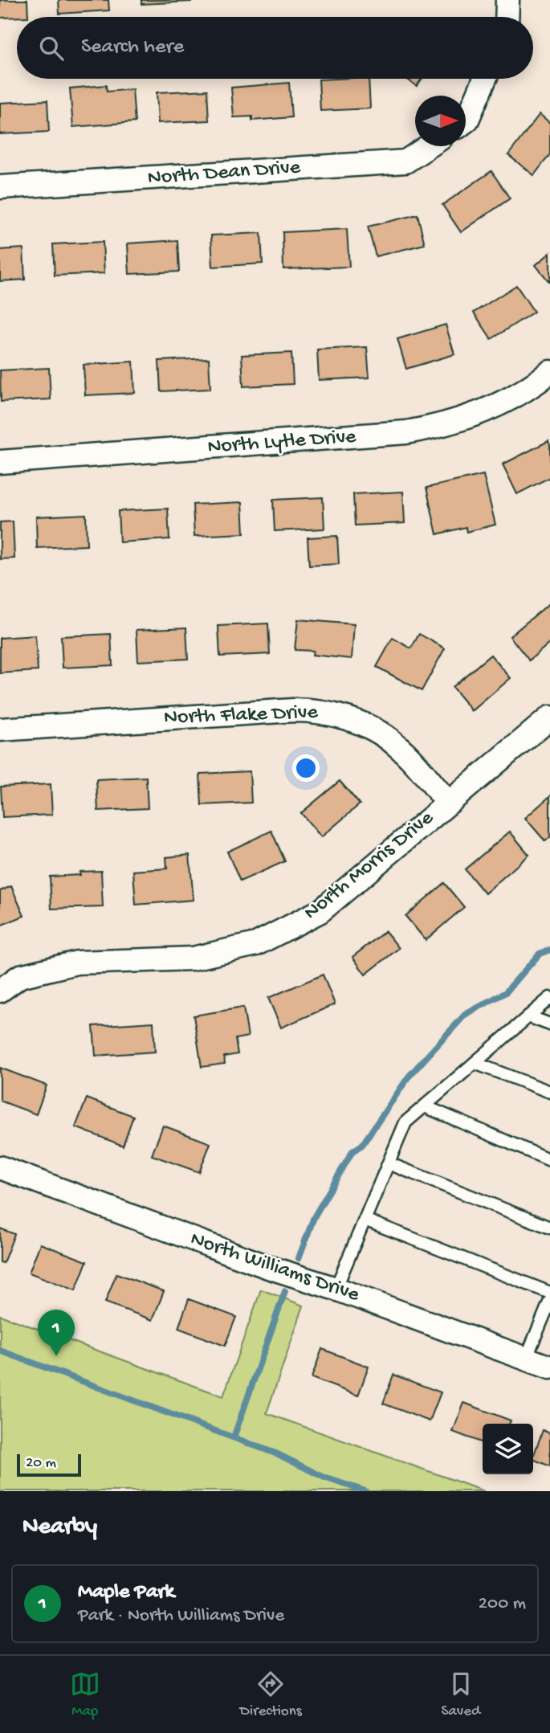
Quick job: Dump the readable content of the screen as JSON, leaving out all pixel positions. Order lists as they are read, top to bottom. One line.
{"streets":{"street":["North Dean Drive","North Lytle Drive","North Flake Drive","North Morris Drive","North Williams Drive"]},"crossings":[["North Flake Drive","North Morris Drive"]],"scale_bar":"20 m","north":"right","page":{"search":"Search here","pins":"1","scale":"20 m","heading":"Nearby","list":[{"mark":"1","name":"Maple Park","note":"Park · North Williams Drive","value":"200 m"}],"nav":["Map","Directions","Saved"]}}
